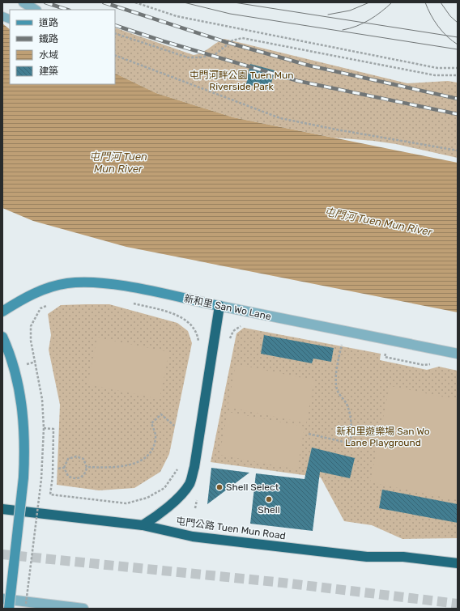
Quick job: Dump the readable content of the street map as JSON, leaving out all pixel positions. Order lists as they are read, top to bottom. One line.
{"streets":{"highway":["屯門公路 Tuen Mun Road"],"street":["新和里 San Wo Lane"]},"water":["屯門河 Tuen Mun River"],"parks":["屯門河畔公園 Tuen Mun Riverside Park","新和里遊樂場 San Wo Lane Playground"],"places":["Shell Select","Shell"],"legend":["道路","鐵路","水域","建築"]}
